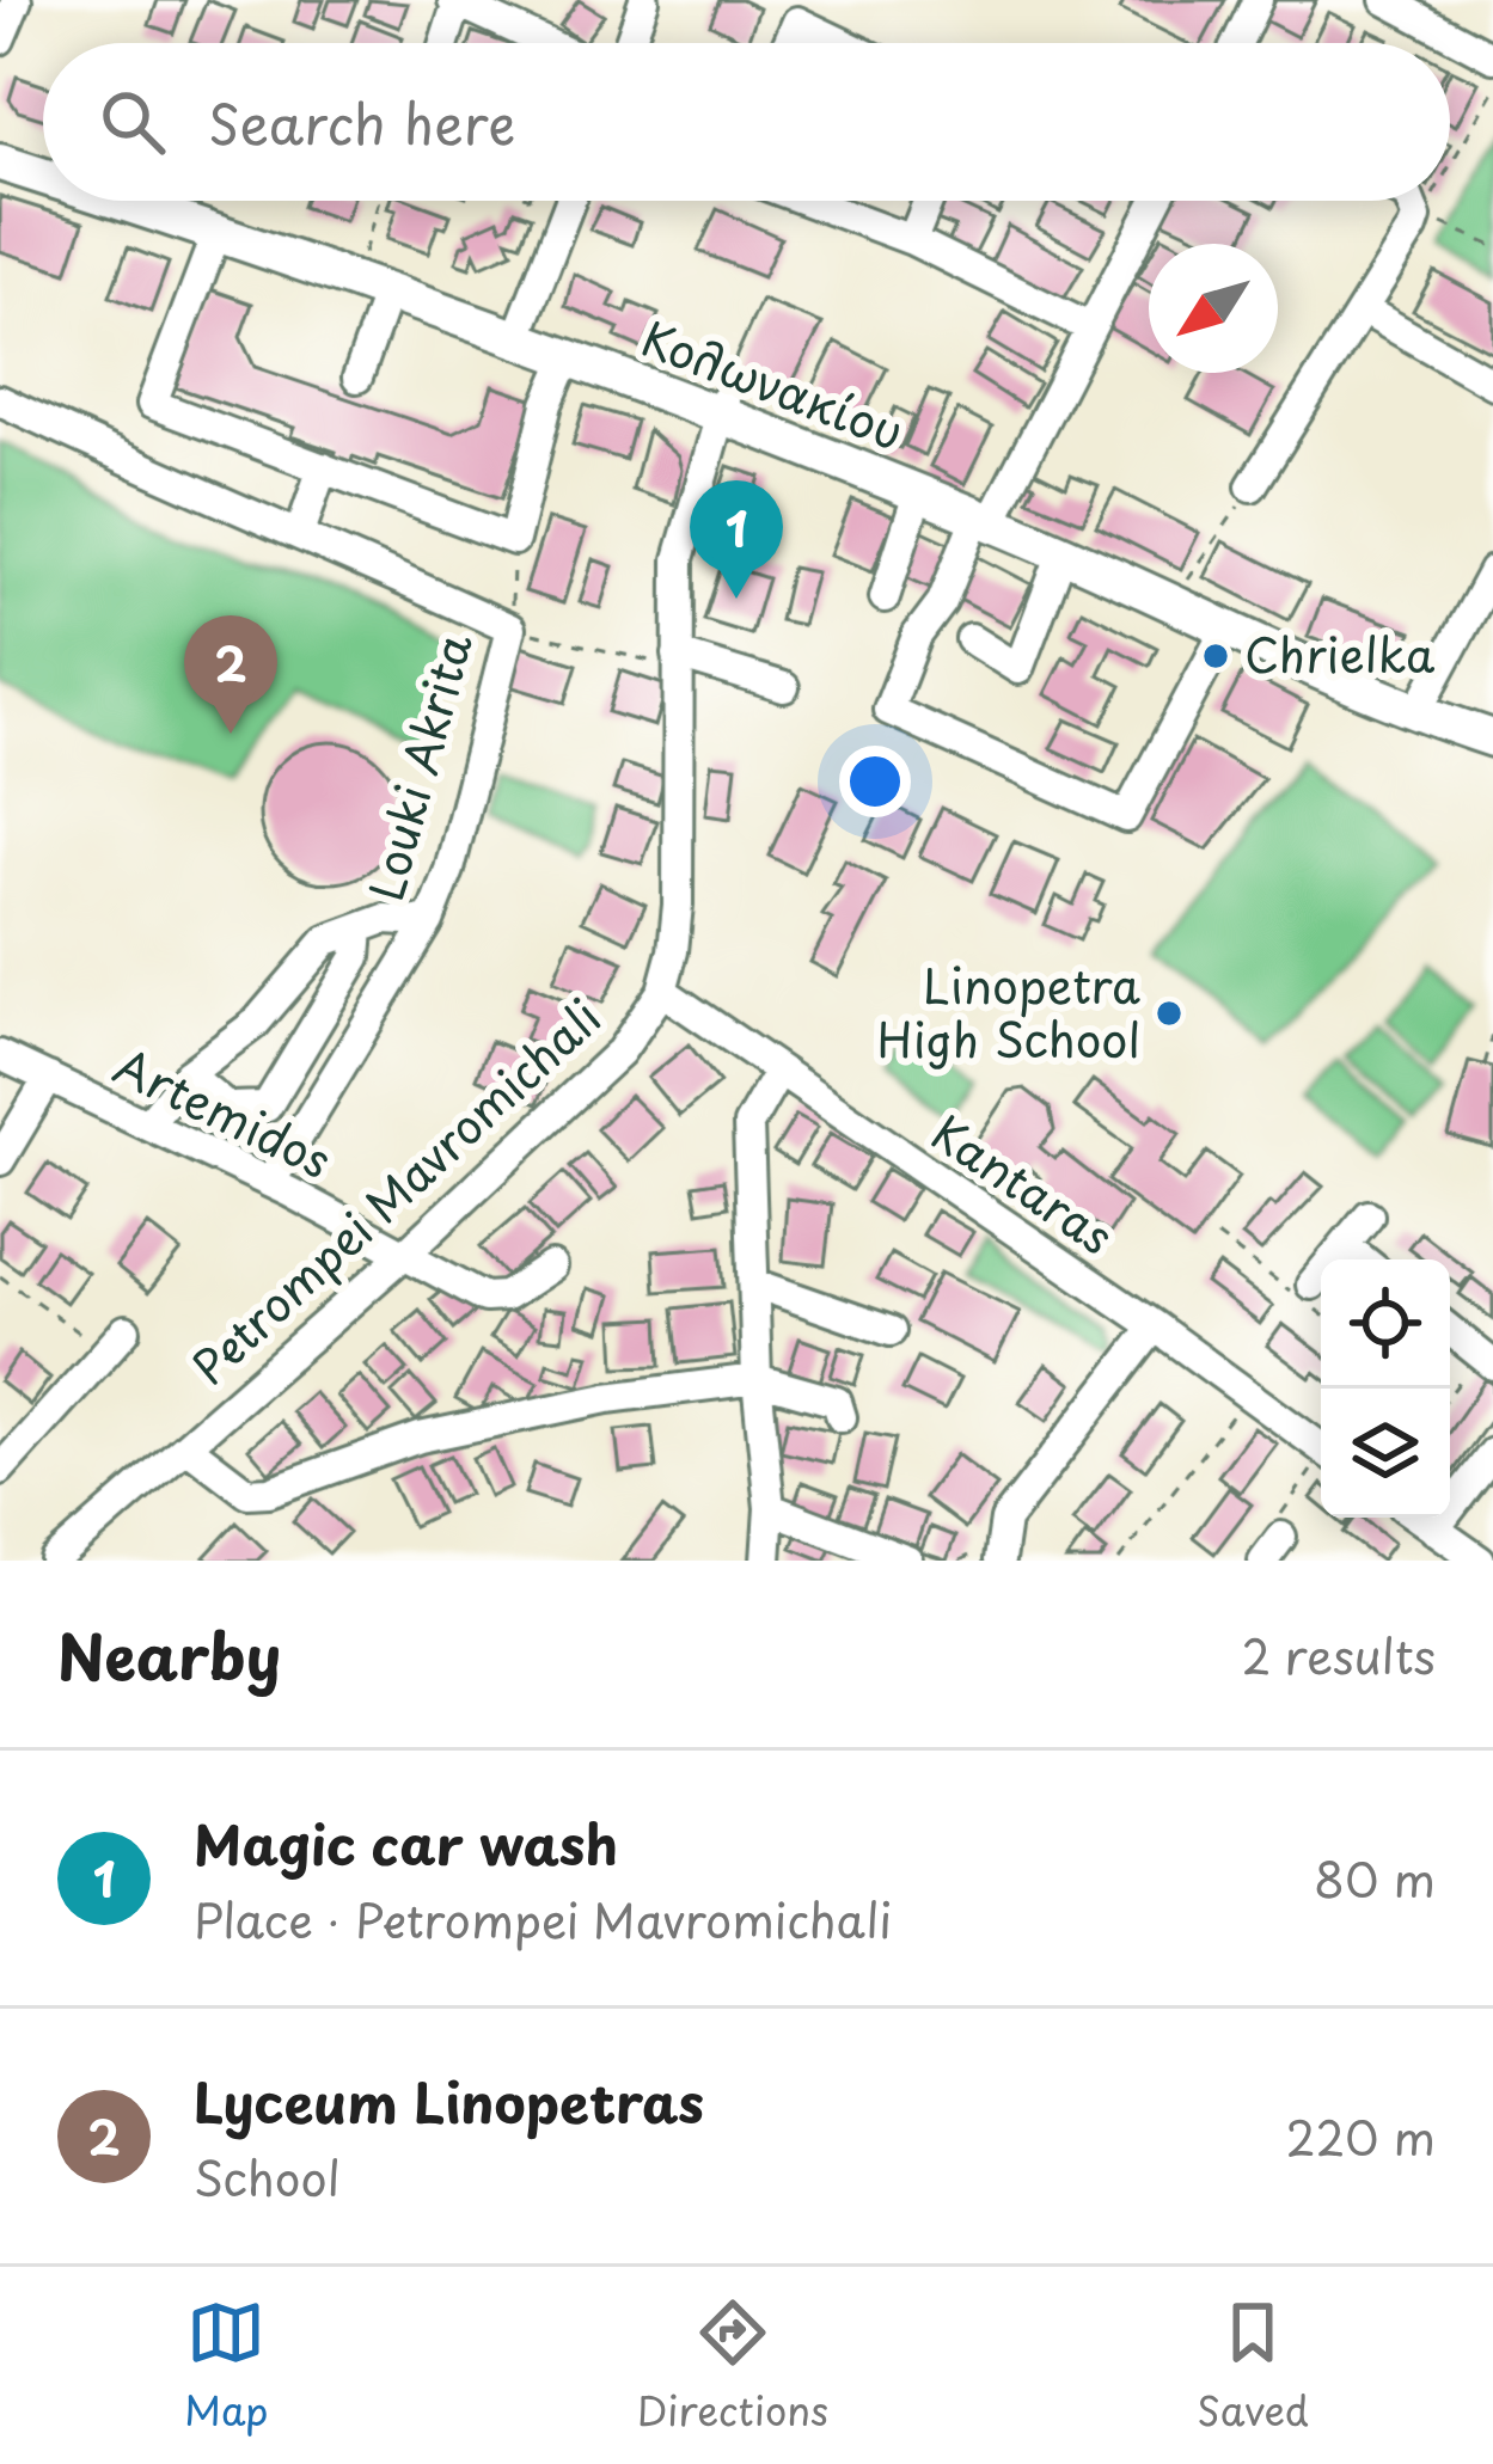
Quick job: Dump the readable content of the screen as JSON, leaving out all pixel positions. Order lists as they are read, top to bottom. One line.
{"streets":{"main road":["Κολωνακίου"],"street":["Louki Akrita","Artemidos","Kantaras","Petrompei Mavromichali"]},"crossings":[["Κολωνακίου","Petrompei Mavromichali"],["Louki Akrita","Artemidos"],["Artemidos","Petrompei Mavromichali"],["Kantaras","Petrompei Mavromichali"]],"places":["Chrielka","Linopetra High School"],"north":"bottom left","page":{"search":"Search here","pins":["1","2"],"heading":["Nearby","2 results"],"list":[{"mark":"1","name":"Magic car wash","note":"Place · Petrompei Mavromichali","value":"80 m"},{"mark":"2","name":"Lyceum Linopetras","note":"School","value":"220 m"}],"nav":["Map","Directions","Saved"]}}
